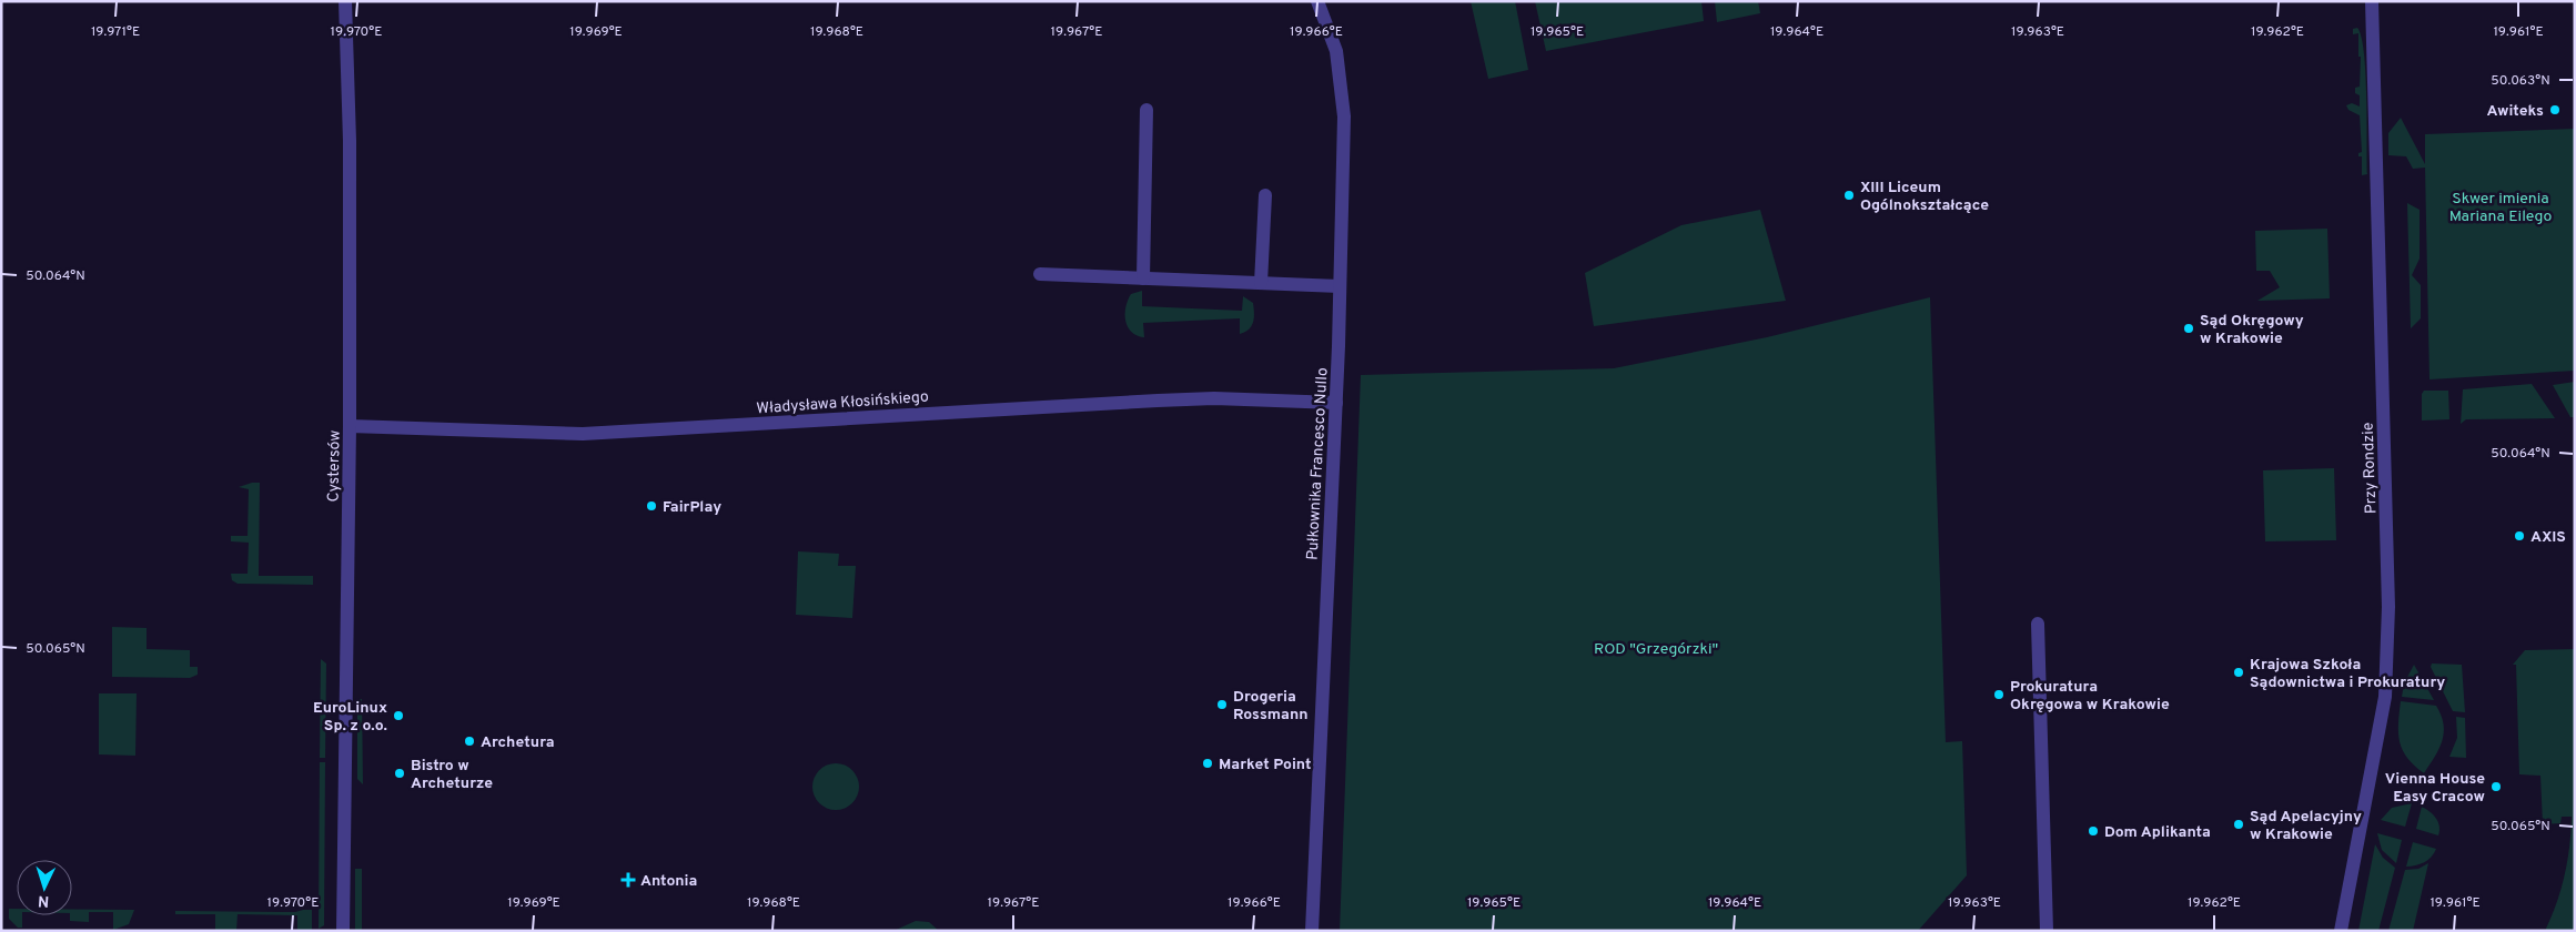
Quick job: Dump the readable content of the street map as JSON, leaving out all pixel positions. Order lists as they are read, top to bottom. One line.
{"streets":{"street":["Władysława Kłosińskiego","Pułkownika Francesco Nullo","Cystersów","Przy Rondzie"]},"crossings":[["Władysława Kłosińskiego","Pułkownika Francesco Nullo"],["Władysława Kłosińskiego","Cystersów"]],"parks":["Skwer imienia Mariana Eilego","ROD \"Grzegórzki\""],"places":{"other":["Awiteks","XIII Liceum Ogólnokształcące","Sąd Okręgowy w Krakowie","FairPlay","AXIS","Krajowa Szkoła Sądownictwa i Prokuratury","Prokuratura Okręgowa w Krakowie","Drogeria Rossmann","EuroLinux Sp. z o.o.","Archetura","Market Point","Bistro w Archeturze","Vienna House Easy Cracow","Sąd Apelacyjny w Krakowie","Dom Aplikanta"],"health":["Antonia"]},"north":"bottom","coordinates":["19.971°E","19.970°E","19.969°E","19.968°E","19.967°E","19.966°E","19.965°E","19.964°E","19.963°E","19.962°E","19.961°E","50.063°N","50.064°N","50.065°N"]}
